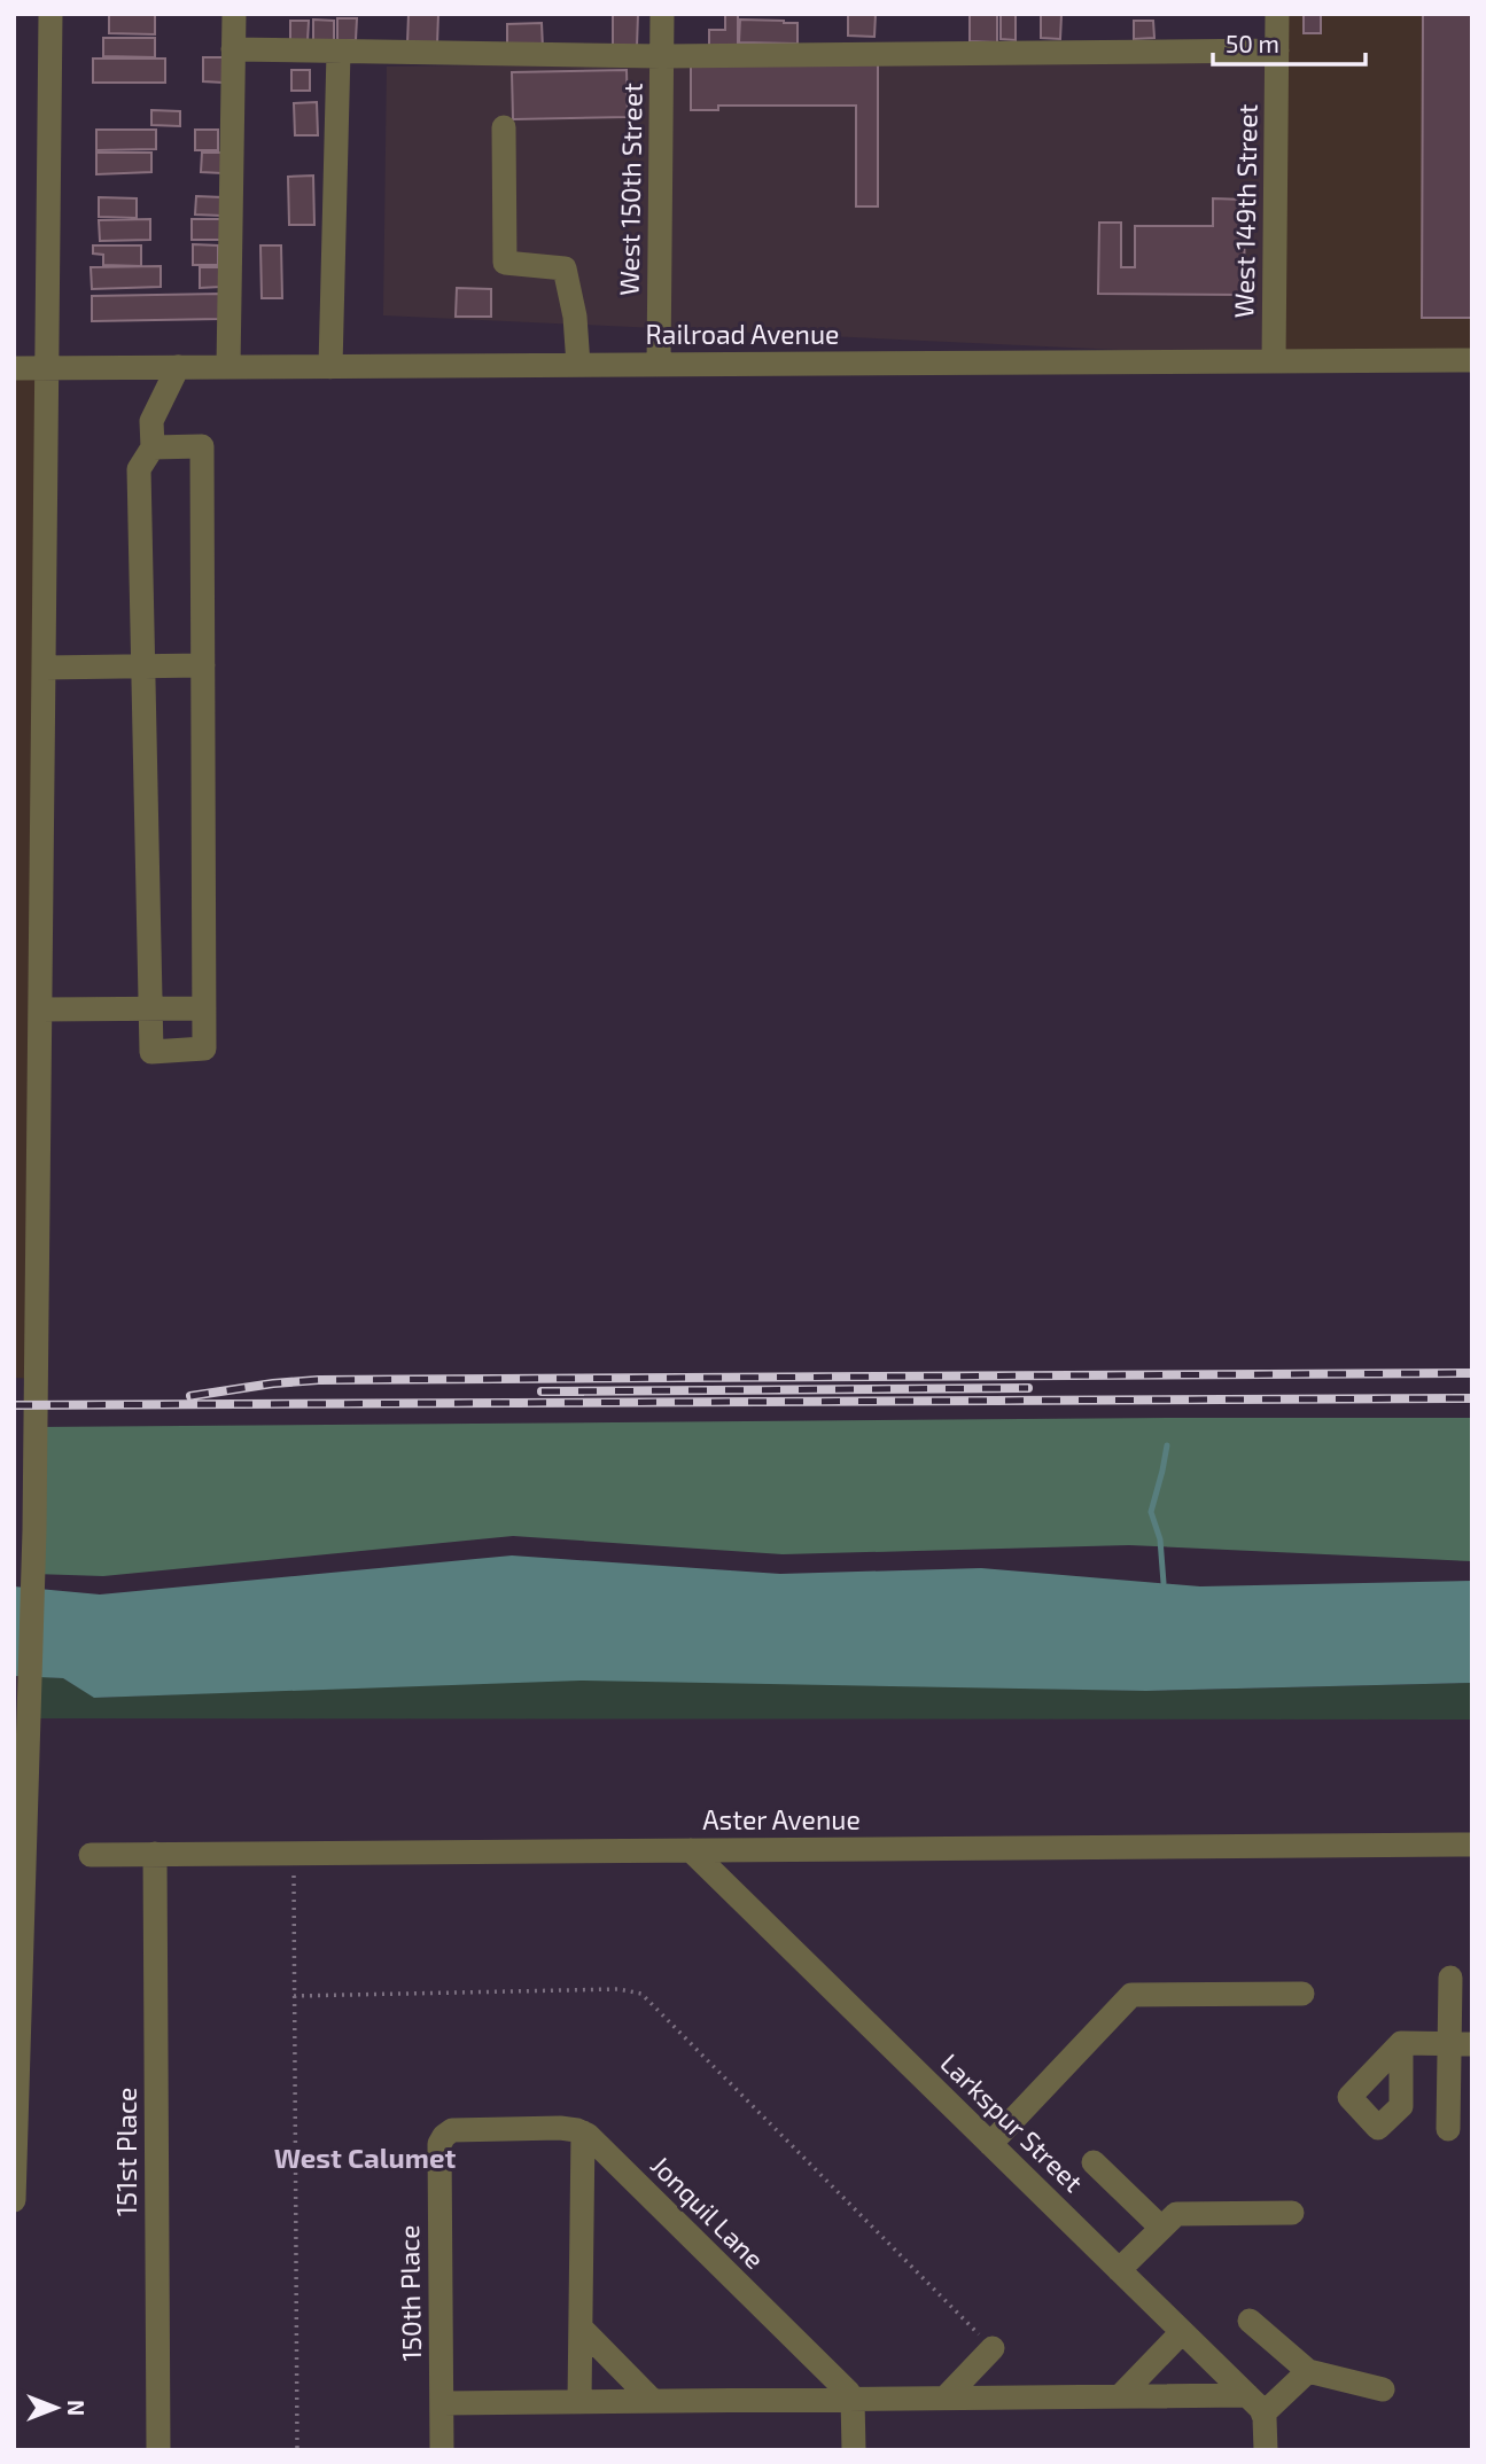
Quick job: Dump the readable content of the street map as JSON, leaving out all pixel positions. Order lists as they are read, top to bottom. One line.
{"streets":{"street":["West 150th Street","West 149th Street","Railroad Avenue","Aster Avenue","Larkspur Street","151st Place","Jonquil Lane","150th Place"]},"crossings":[["West 150th Street","Railroad Avenue"],["West 149th Street","Railroad Avenue"],["Aster Avenue","Larkspur Street"],["Aster Avenue","151st Place"],["Jonquil Lane","150th Place"]],"districts":["West Calumet"],"scale_bar":"50 m","north":"right"}
